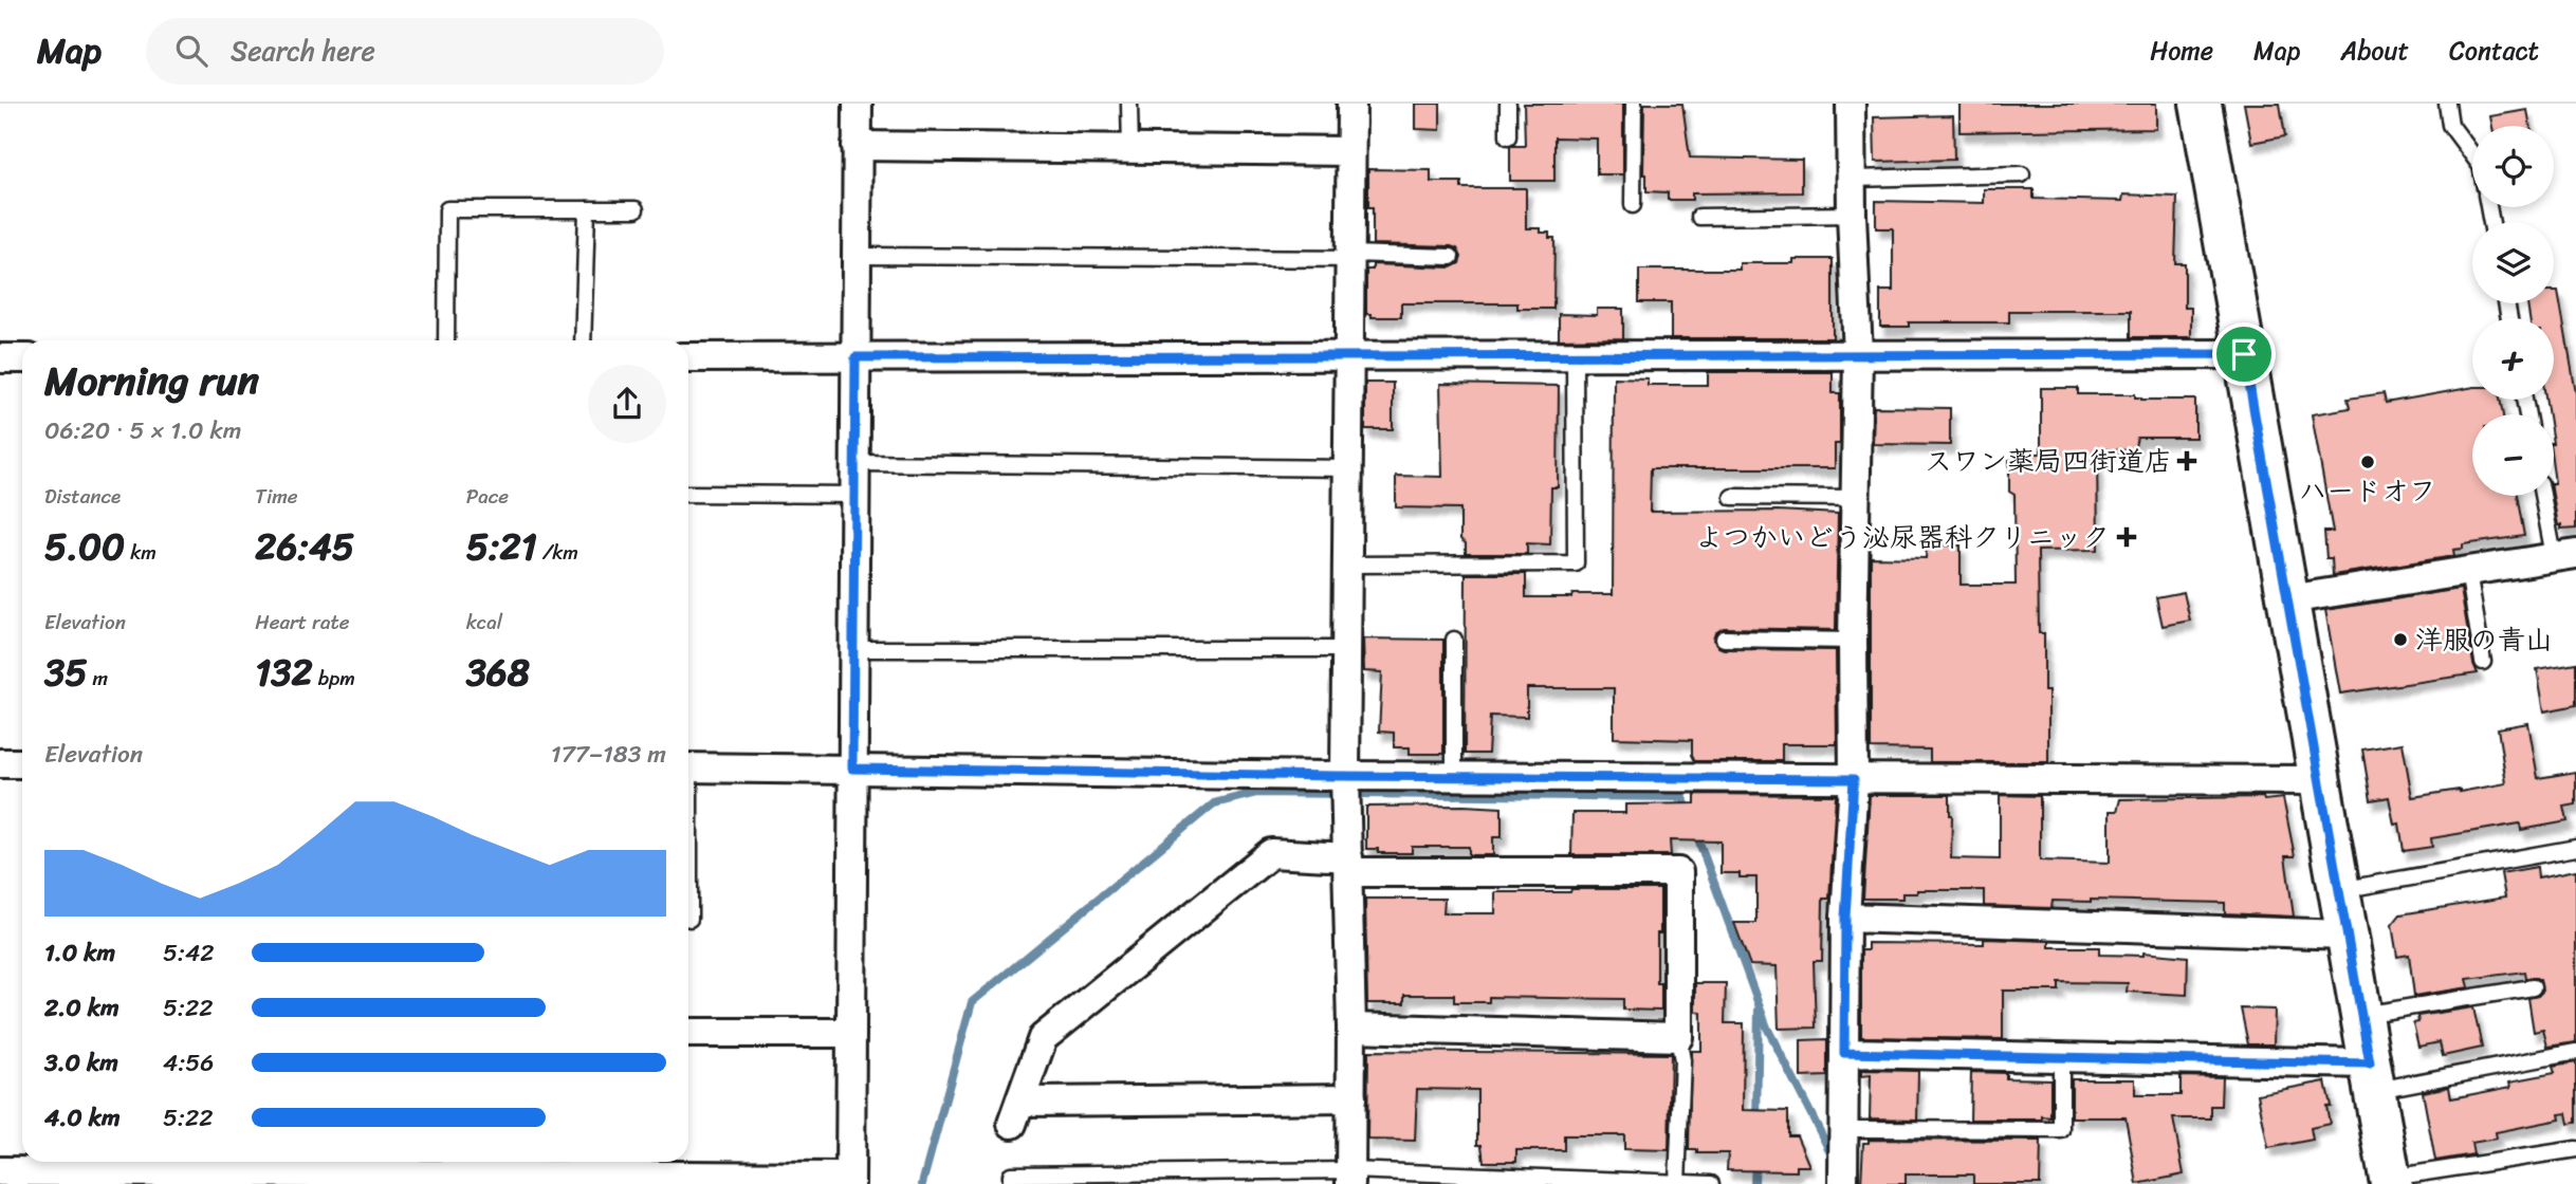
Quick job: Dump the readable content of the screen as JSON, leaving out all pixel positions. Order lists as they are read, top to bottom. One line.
{"places":{"health":["スワン薬局四街道店","よつかいどう泌尿器科クリニック"],"other":["ハードオフ","洋服の青山"]},"page":{"header":"Map","search":"Search here","nav":["Home","Map","About","Contact"],"map_buttons":["+","−"],"heading":["Morning run","06:20 · 5 × 1.0 km"],"stats":[["Distance","5.00 km"],["Time","26:45"],["Pace","5:21 /km"],["Elevation","35 m"],["Heart rate","132 bpm"],["kcal","368"]],"chart":["Elevation","177–183 m"],"list":[{"name":"1.0 km","note":"5:42"},{"name":"2.0 km","note":"5:22"},{"name":"3.0 km","note":"4:56"},{"name":"4.0 km","note":"5:22"}]}}
